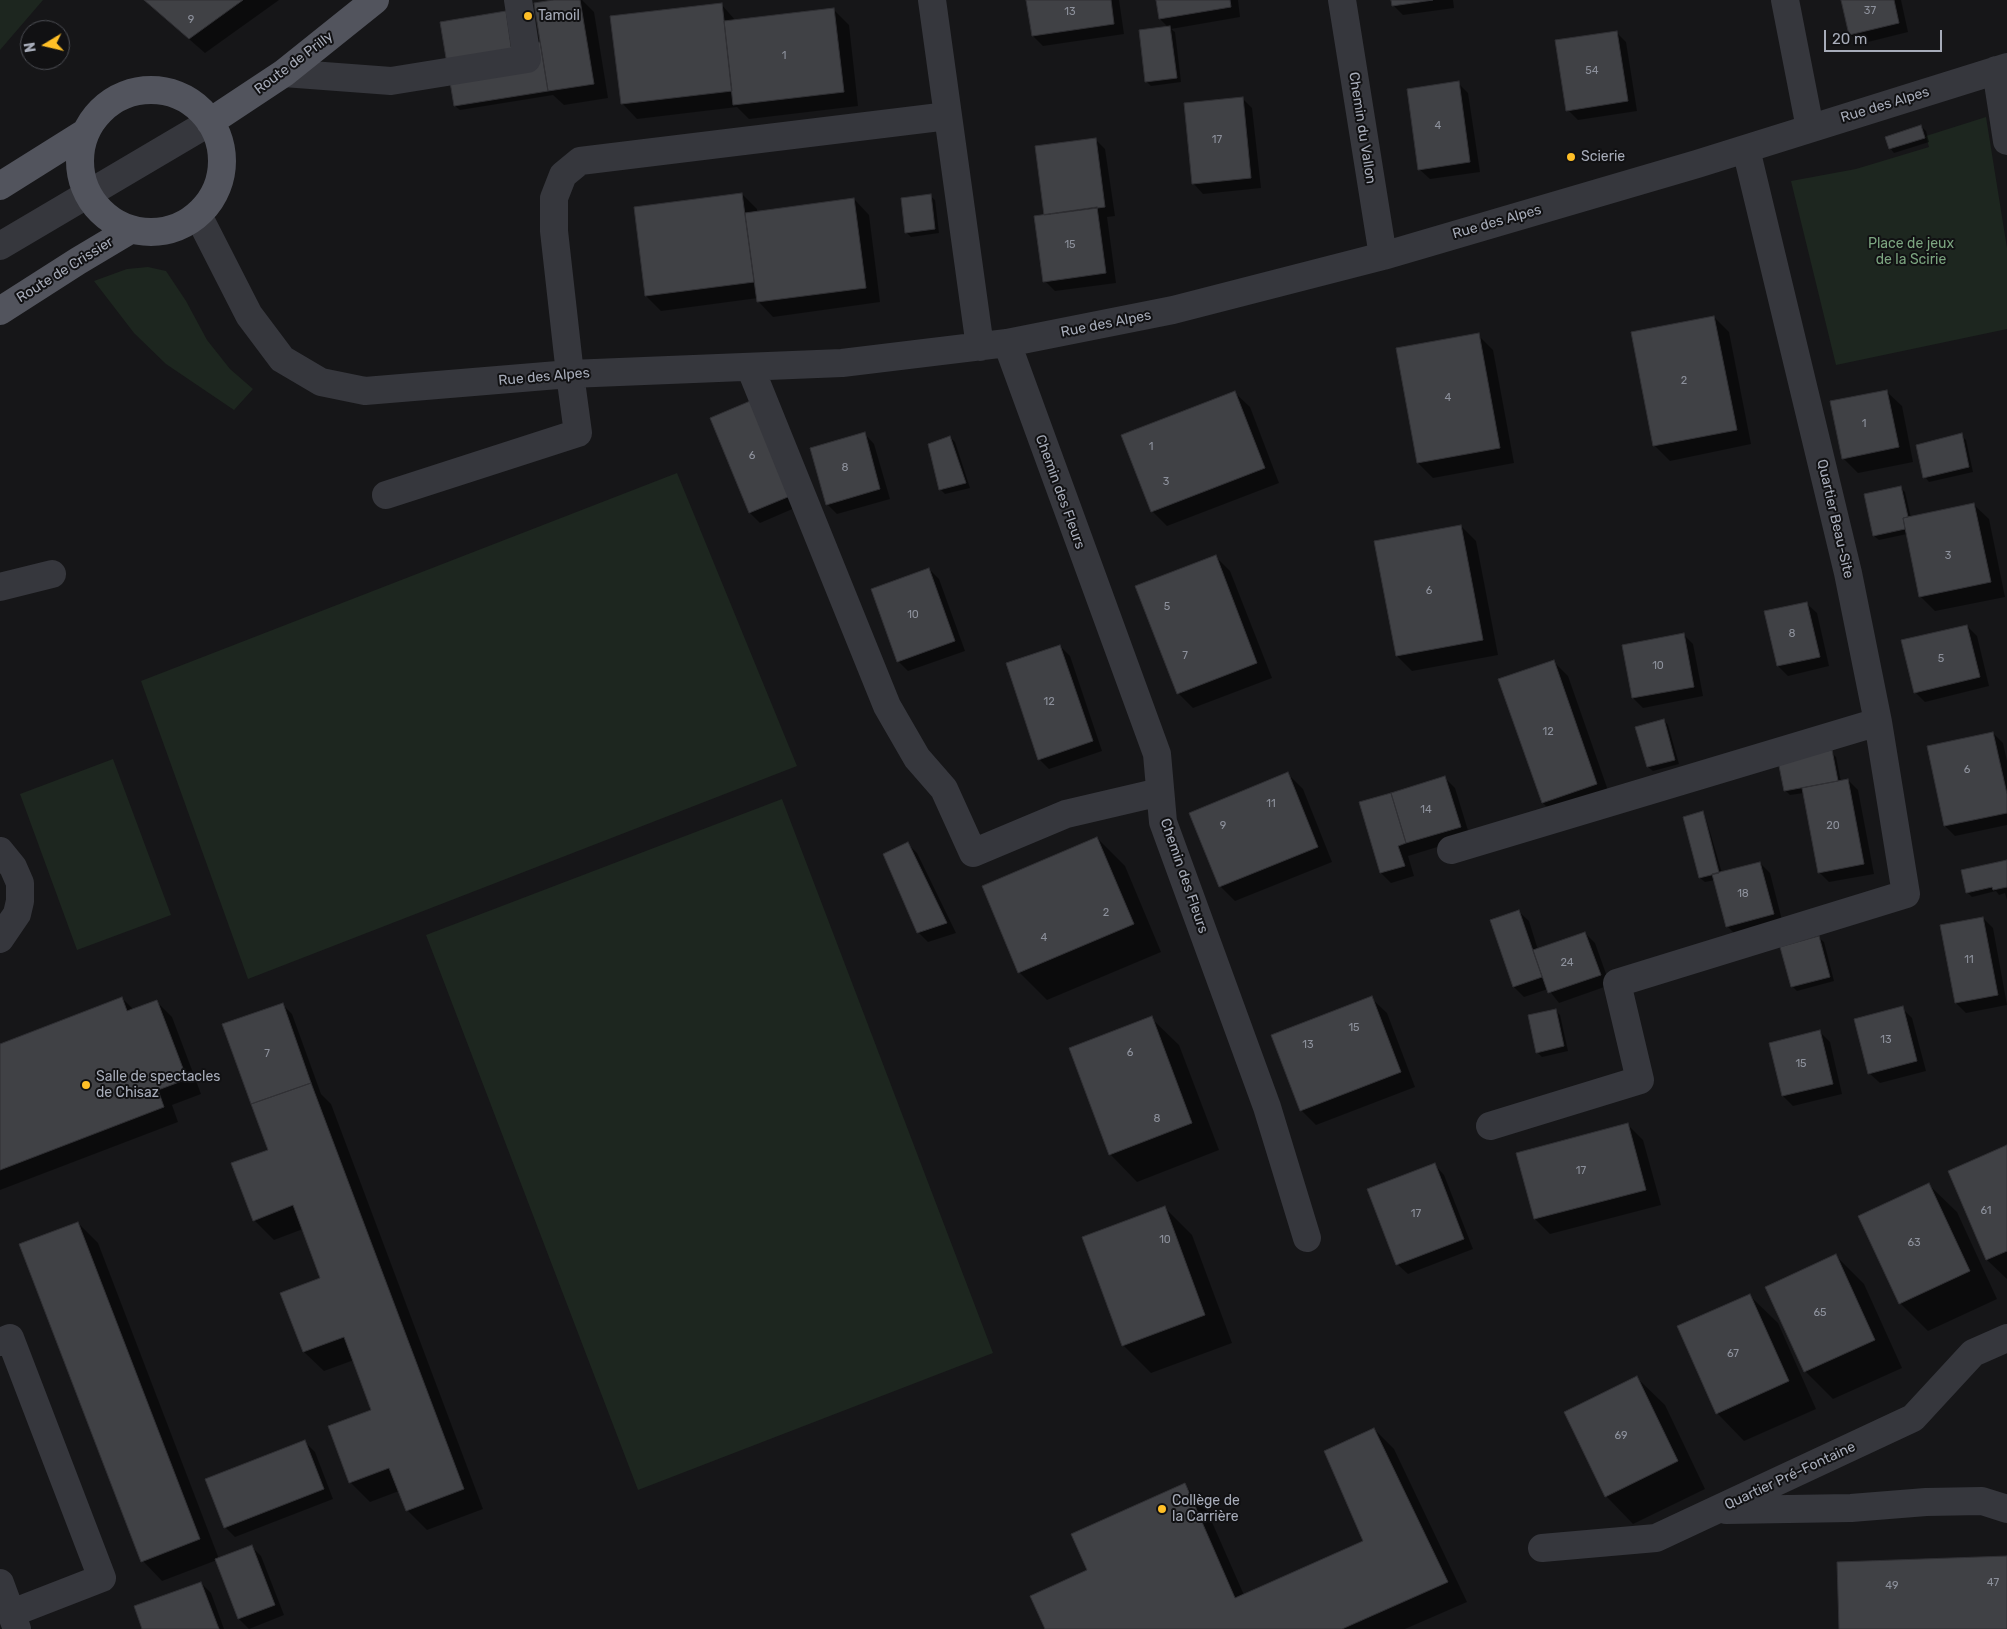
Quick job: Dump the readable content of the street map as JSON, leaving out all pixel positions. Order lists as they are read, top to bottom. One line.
{"streets":{"main road":["Route de Prilly","Route de Crissier"],"street":["Rue des Alpes","Chemin du Vallon","Chemin des Fleurs","Quartier Beau-Site","Quartier Pré-Fontaine"]},"crossings":[["Rue des Alpes","Chemin du Vallon"],["Rue des Alpes","Chemin des Fleurs"],["Rue des Alpes","Quartier Beau-Site"]],"parks":["Place de jeux de la Scirie"],"places":["Tamoil","Scierie","Salle de spectacles de Chisaz","Collège de la Carrière"],"house_numbers":["37","13","9","1","54","4","17","15","2","4","1","1","6","8","3","3","6","5","10","8","7","5","10","12","12","6","11","14","9","20","18","2","4","11","24","15","13","13","6","7","15","8","17","61","17","10","63","65","67","69","47","49"],"scale_bar":"20 m","north":"left"}
